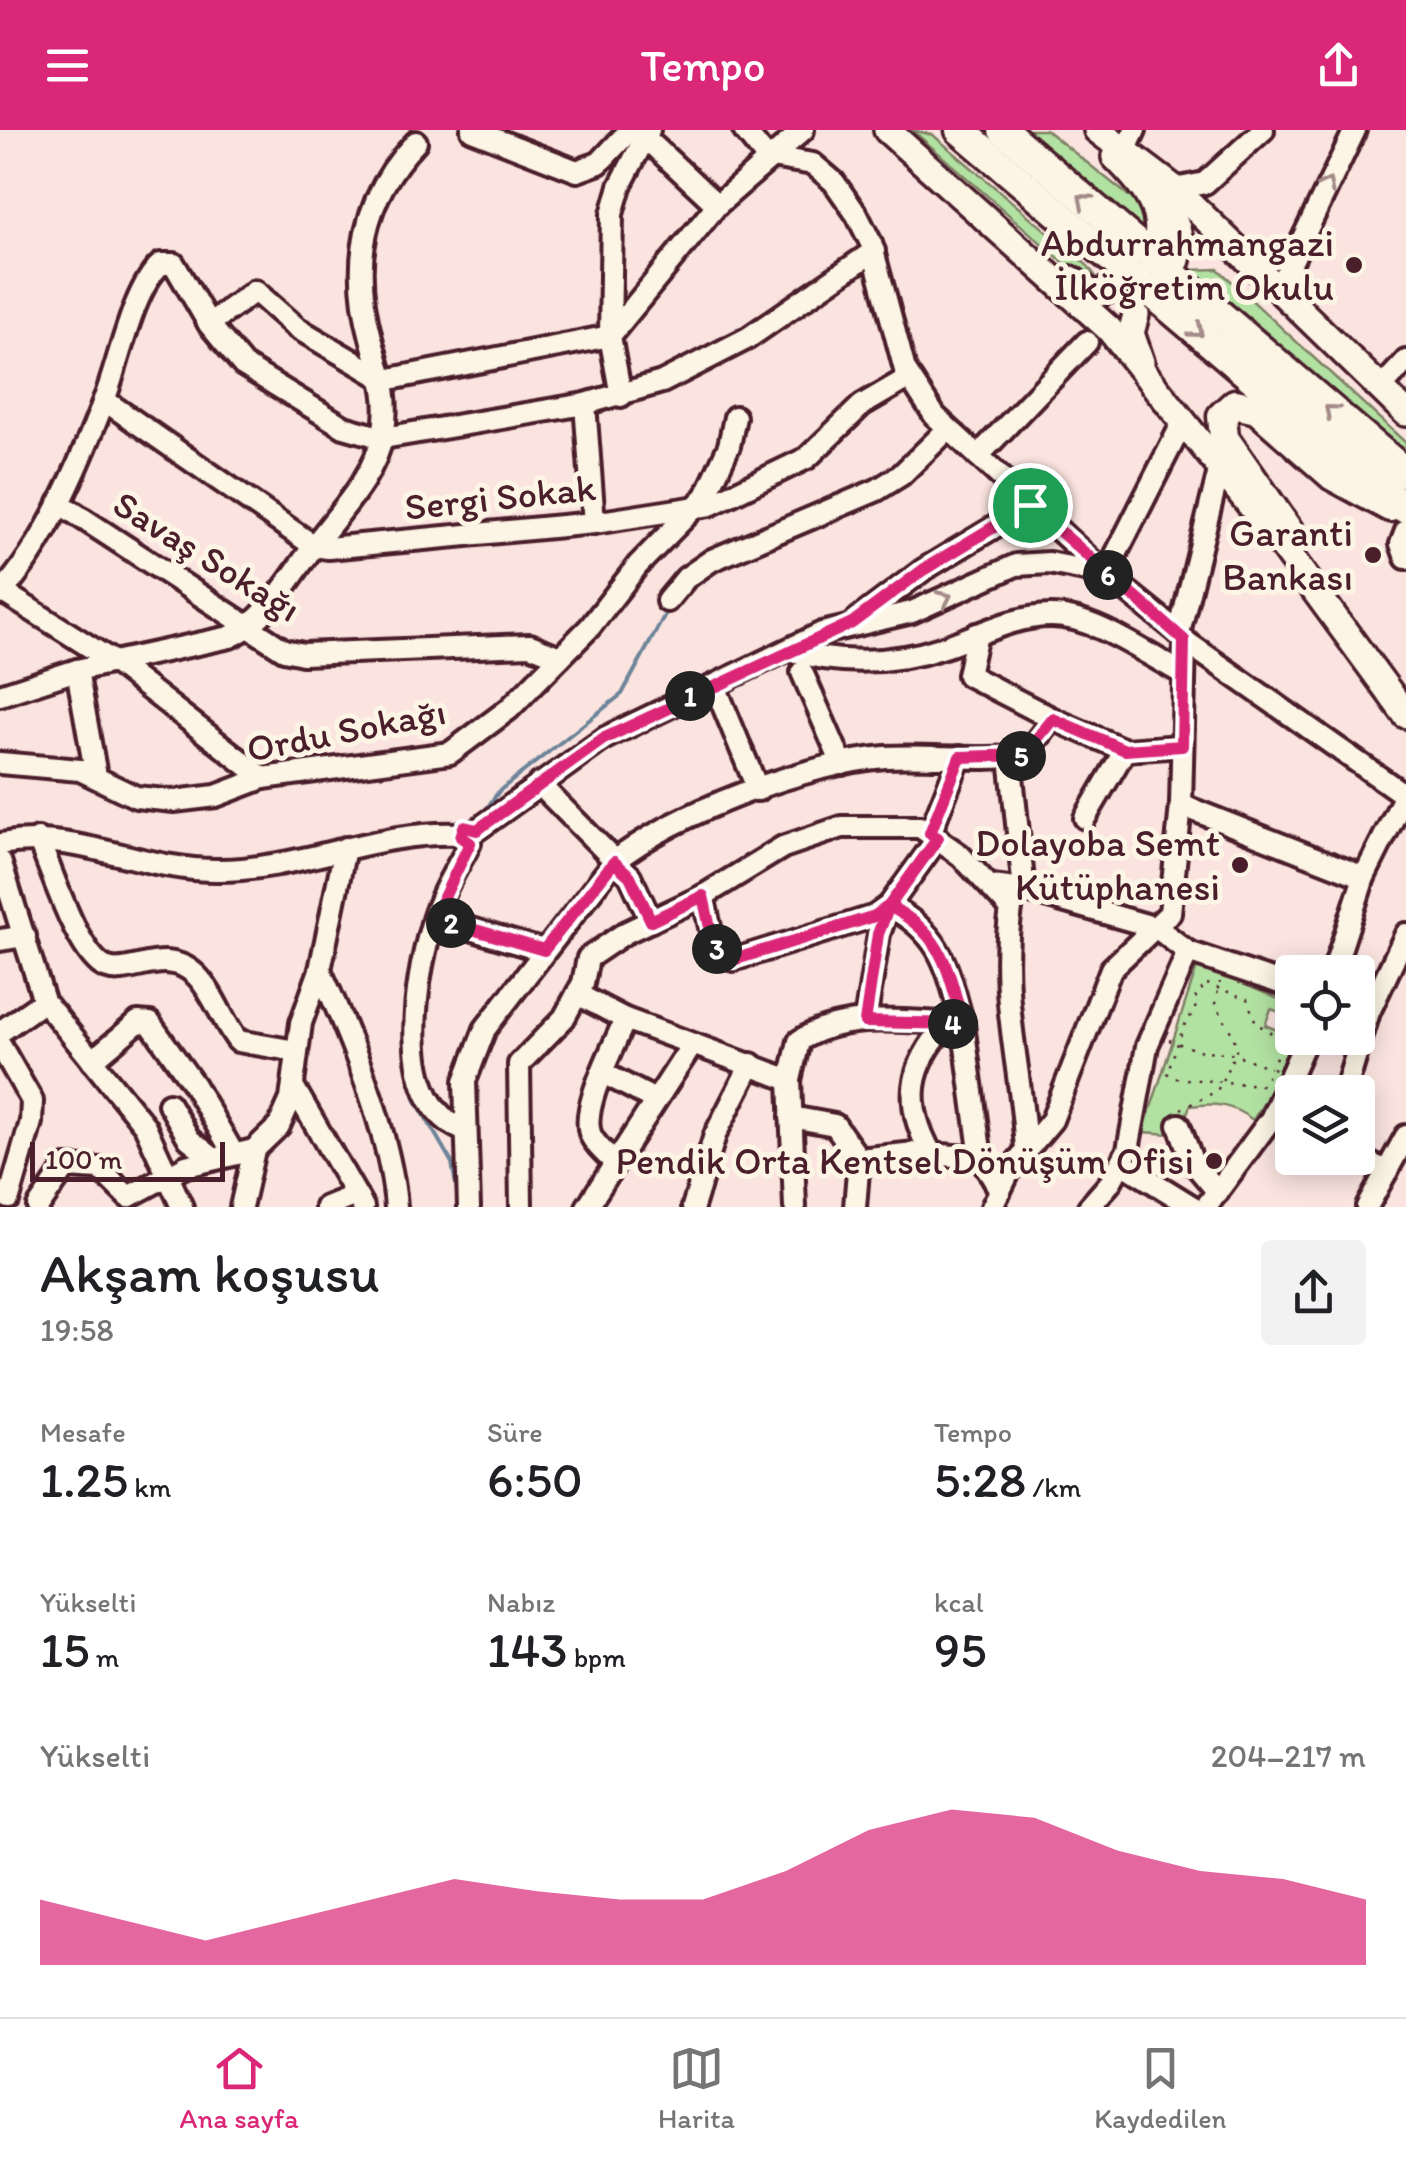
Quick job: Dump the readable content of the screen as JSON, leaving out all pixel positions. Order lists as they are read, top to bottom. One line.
{"streets":{"street":["Sergi Sokak","Savaş Sokağı","Ordu Sokağı"]},"crossings":[["Sergi Sokak","Ordu Sokağı"],["Savaş Sokağı","Ordu Sokağı"]],"places":["Abdurrahmangazi İlköğretim Okulu","Garanti Bankası","Dolayoba Semt Kütüphanesi","Pendik Orta Kentsel Dönüşüm Ofisi"],"scale_bar":"100 m","page":{"header":"Tempo","pins":["6","1","5","2","3","4"],"scale":"100 m","heading":["Akşam koşusu","19:58"],"stats":[["Mesafe","1.25 km"],["Süre","6:50"],["Tempo","5:28 /km"],["Yükselti","15 m"],["Nabız","143 bpm"],["kcal","95"]],"chart":["Yükselti","204–217 m"],"tabs":["Ana sayfa","Harita","Kaydedilen"]}}
